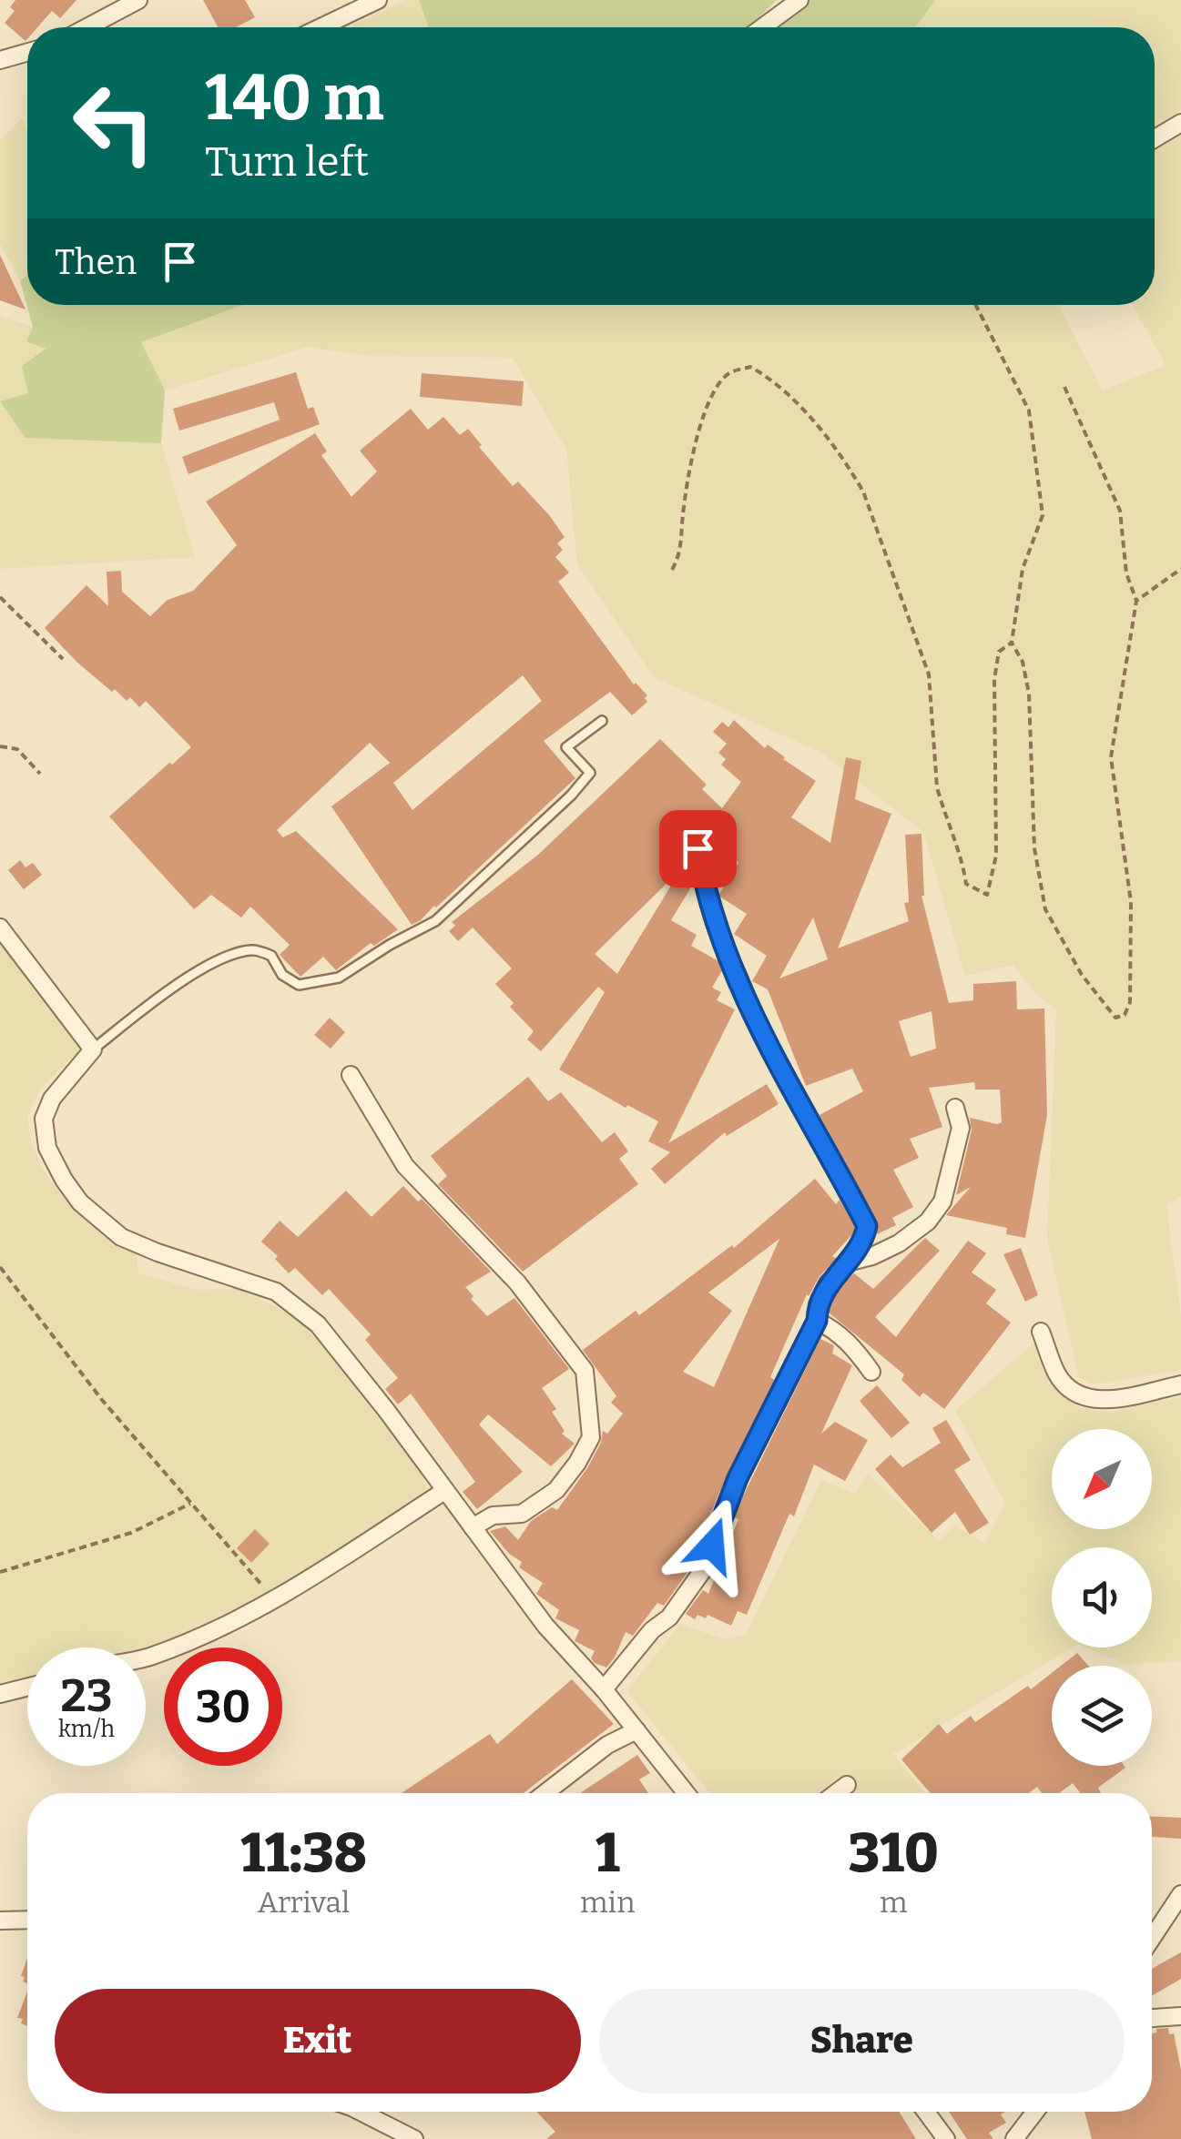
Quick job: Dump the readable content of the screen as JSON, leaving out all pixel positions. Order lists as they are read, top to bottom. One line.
{"north":"bottom left","page":{"turn":["140 m","Turn left"],"then":"Then","speed":"23 km/h","limit":"30","eta":["11:38","Arrival","1","min","310","m"],"buttons":["Exit","Share"]}}
